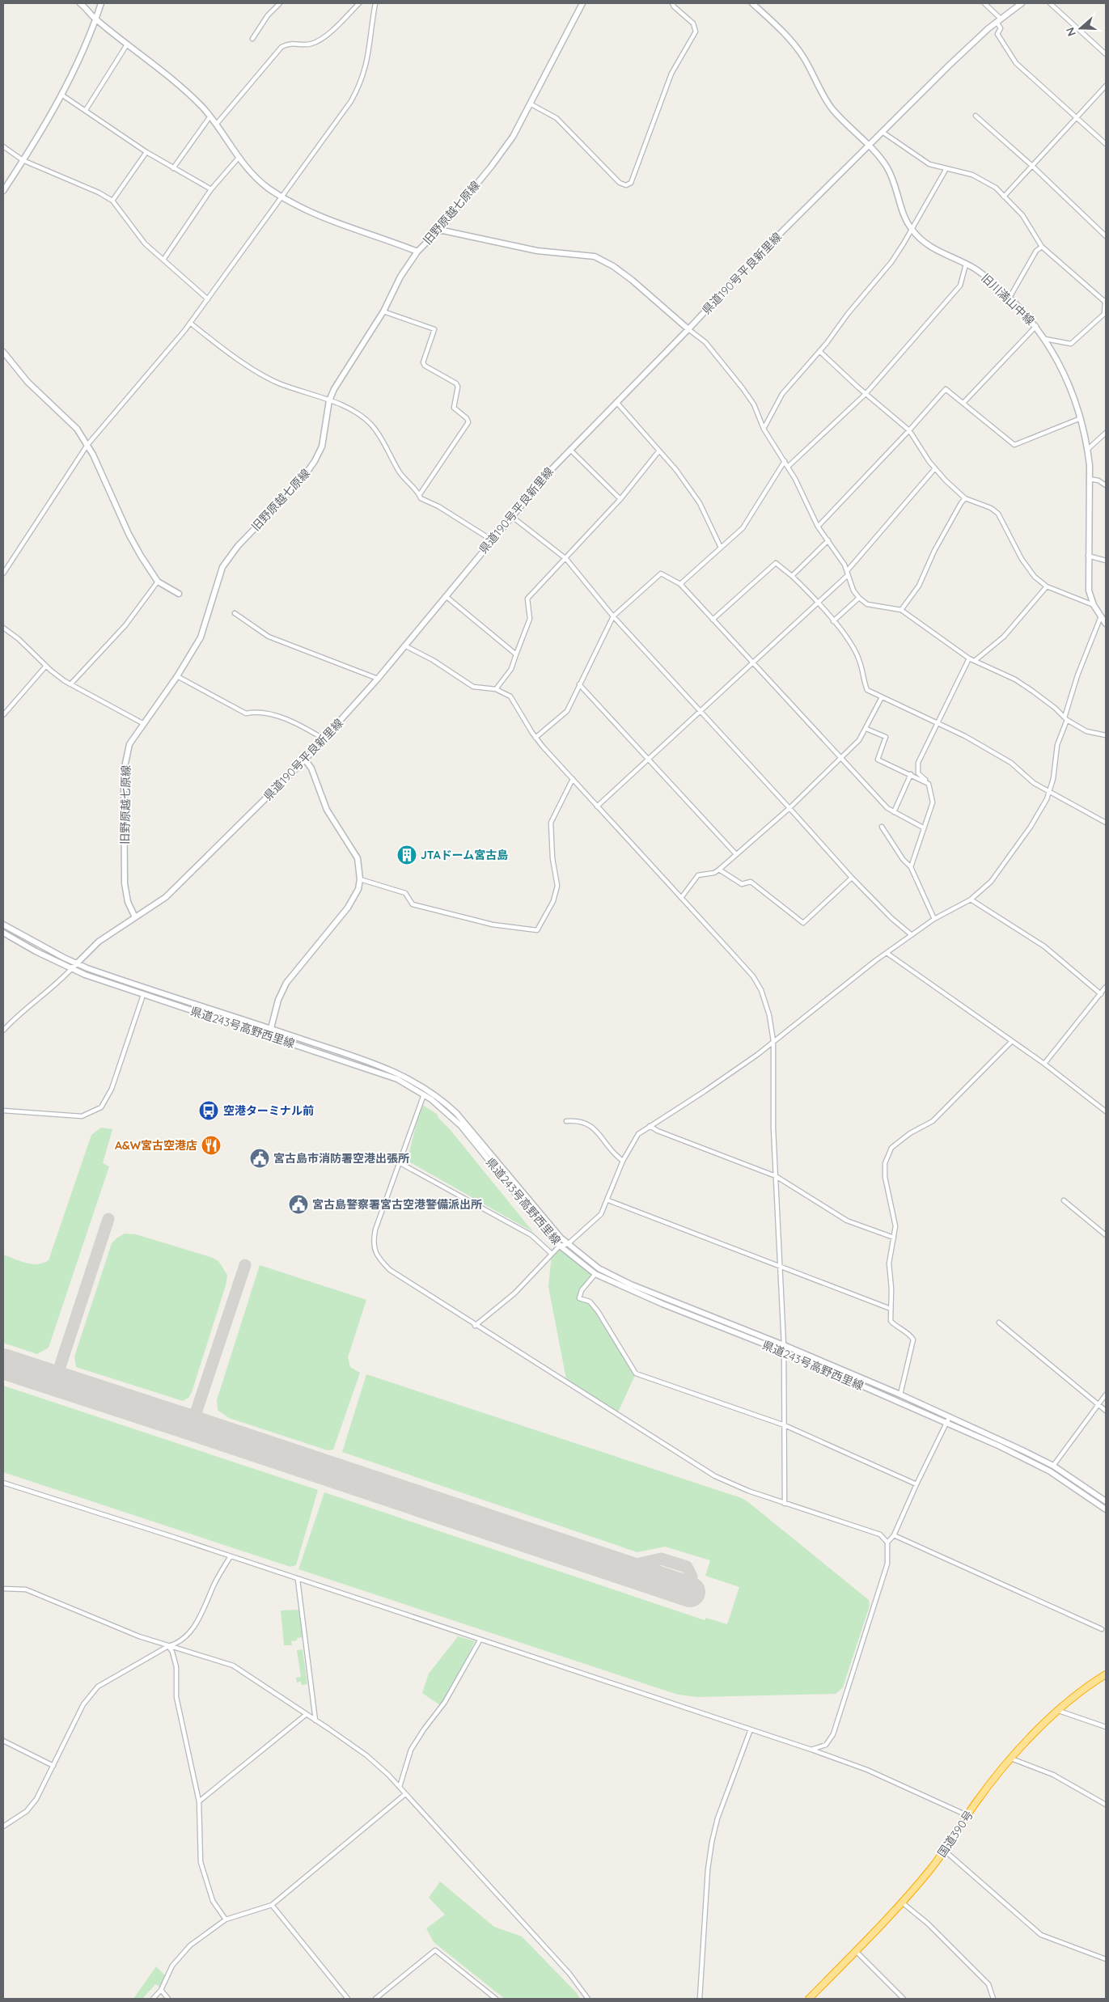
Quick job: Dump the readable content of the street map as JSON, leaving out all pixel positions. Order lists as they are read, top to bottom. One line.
{"streets":{"highway":["国道390号"],"main road":["旧野原越七原線","県道190号平良新里線","旧川満山中線","県道243号高野西里線"]},"crossings":[["旧野原越七原線","県道190号平良新里線"],["県道190号平良新里線","旧川満山中線"],["県道190号平良新里線","県道243号高野西里線"]],"places":{"building":["JTAドーム宮古島"],"bus stop":["空港ターミナル前"],"restaurant":["A&W宮古空港店"],"public building":["宮古島市消防署空港出張所","宮古島警察署宮古空港警備派出所"]},"north":"left"}
